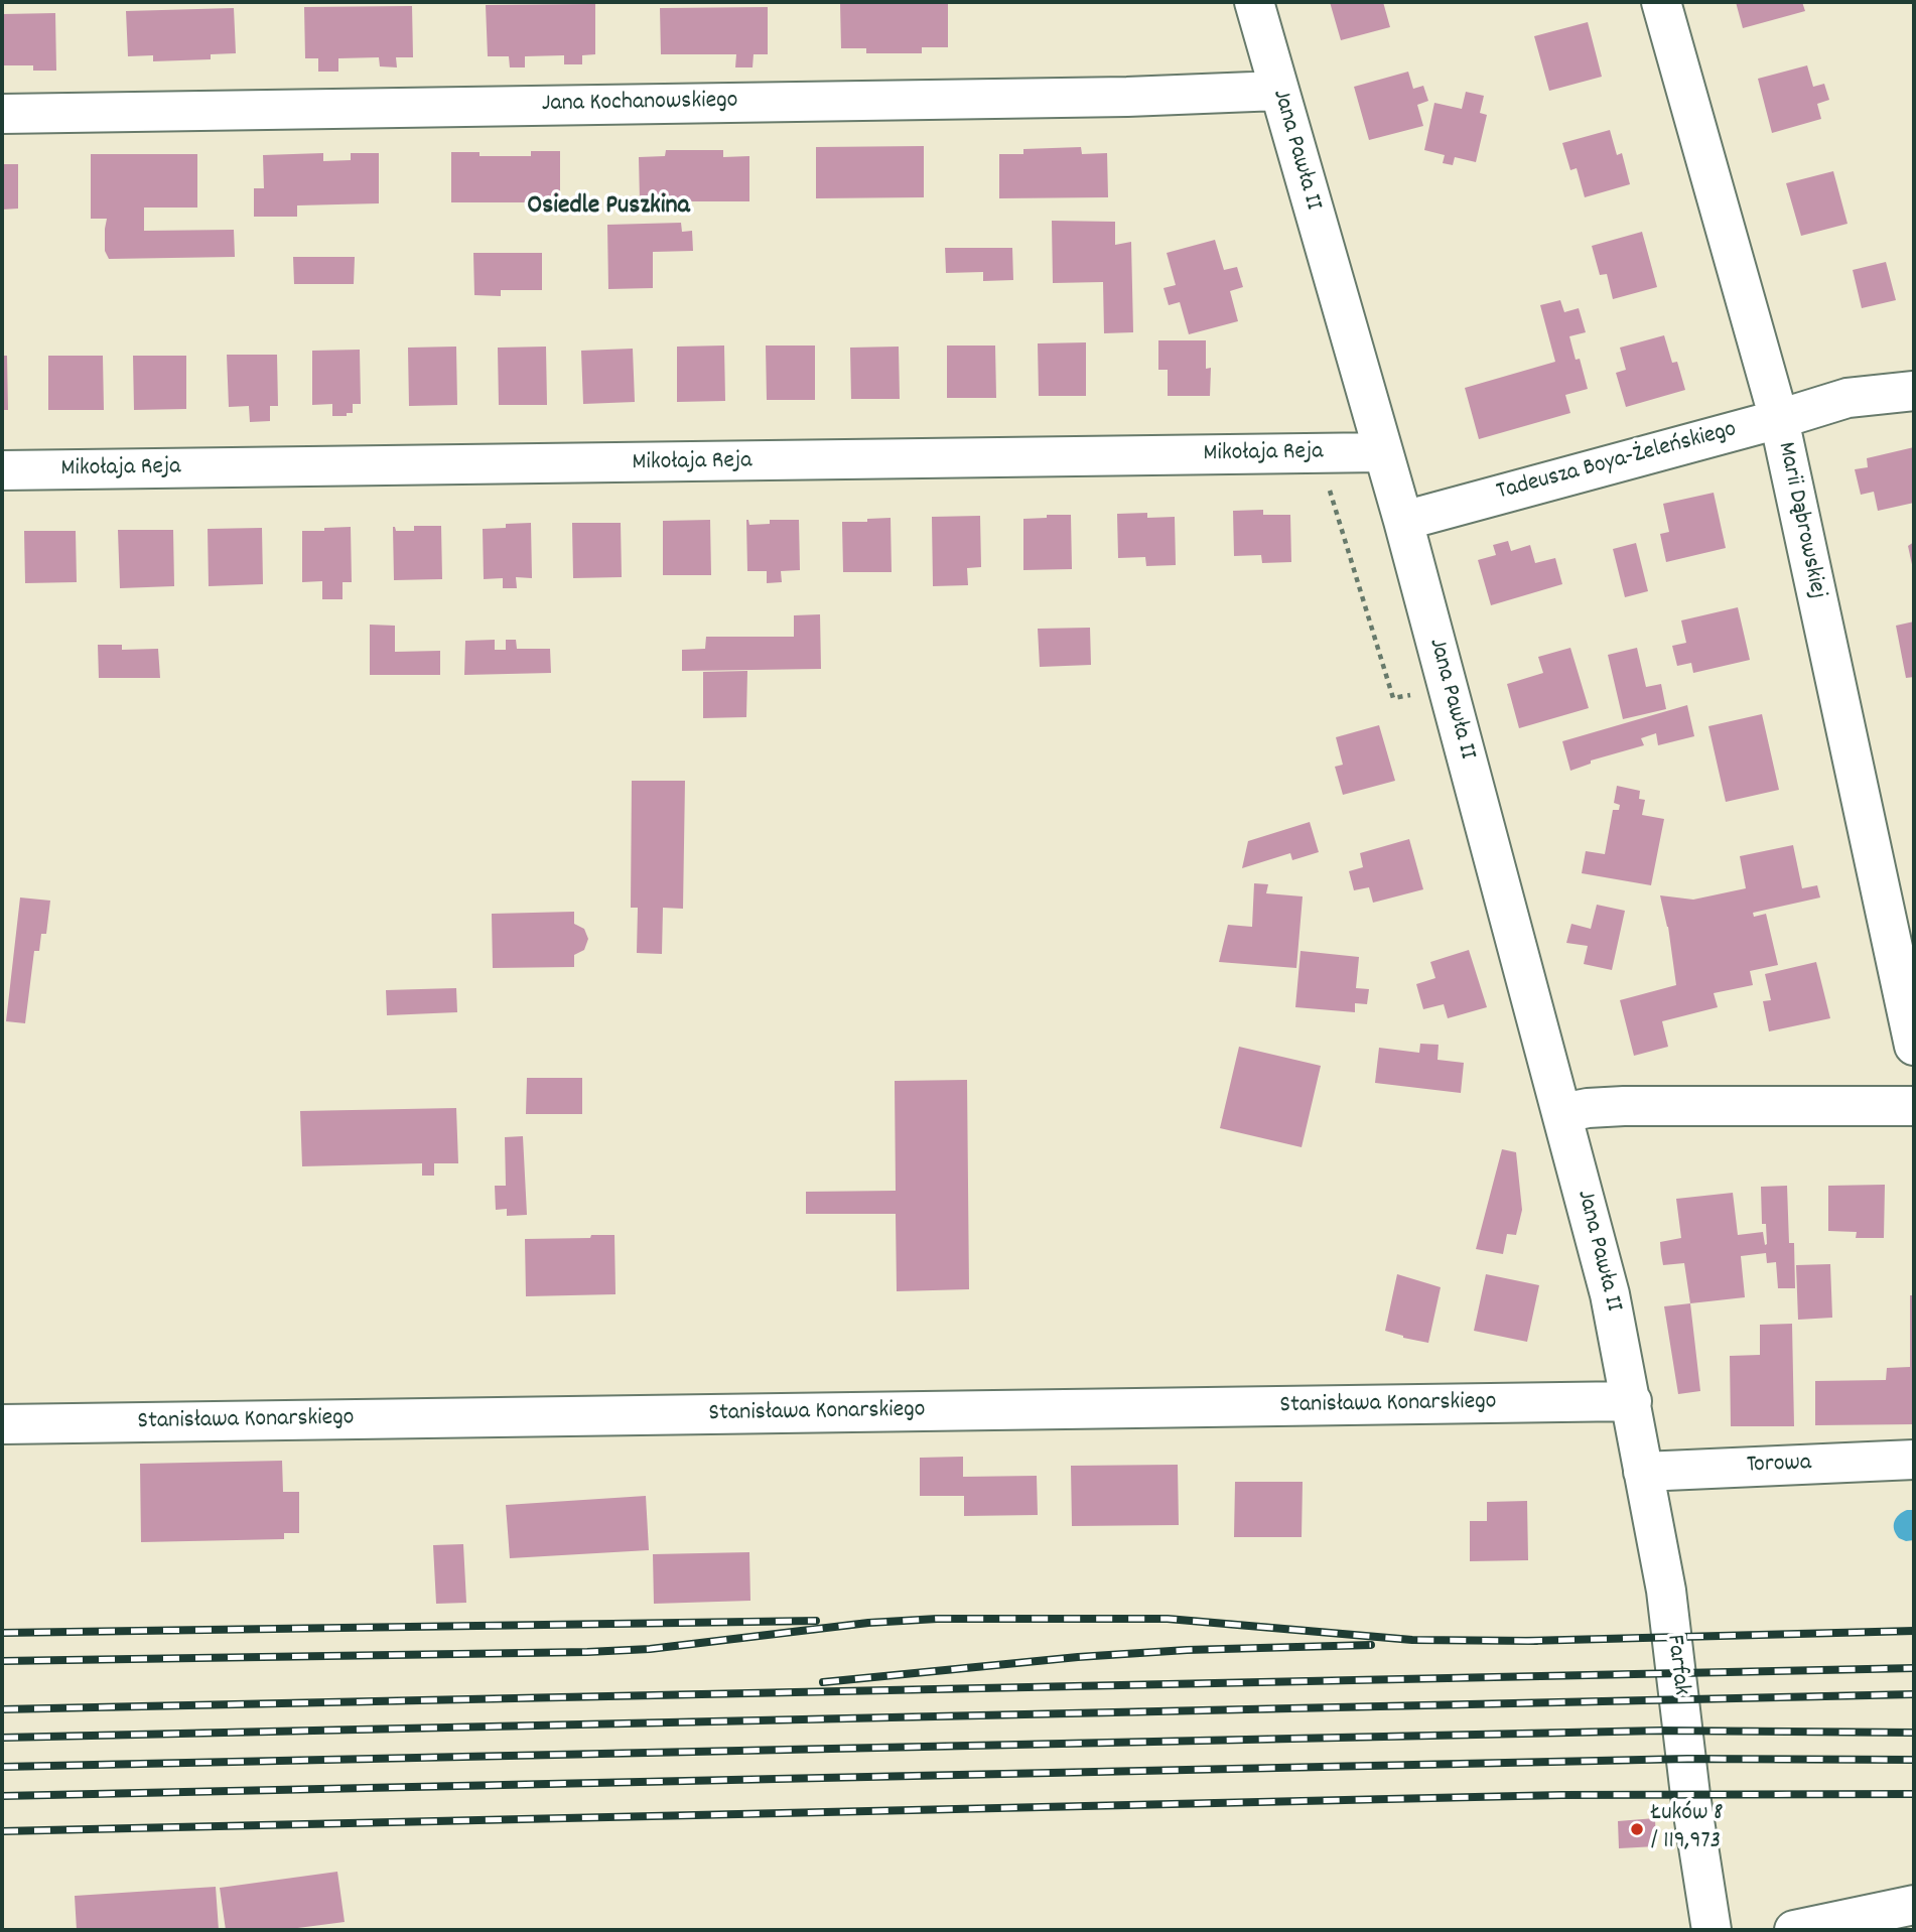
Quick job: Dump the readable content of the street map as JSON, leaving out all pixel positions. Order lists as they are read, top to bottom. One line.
{"streets":{"street":["Jana Kochanowskiego","Jana Pawła II","Mikołaja Reja","Tadeusza Boya-Żeleńskiego","Marii Dąbrowskiej","Stanisława Konarskiego","Torowa","Farfak"]},"crossings":[["Jana Kochanowskiego","Jana Pawła II"],["Jana Pawła II","Mikołaja Reja"],["Jana Pawła II","Tadeusza Boya-Żeleńskiego"],["Jana Pawła II","Stanisława Konarskiego"],["Jana Pawła II","Farfak"],["Tadeusza Boya-Żeleńskiego","Marii Dąbrowskiej"],["Stanisława Konarskiego","Farfak"],["Torowa","Farfak"]],"districts":["Osiedle Puszkina"],"places":["Łuków 8 / 119,973"]}
